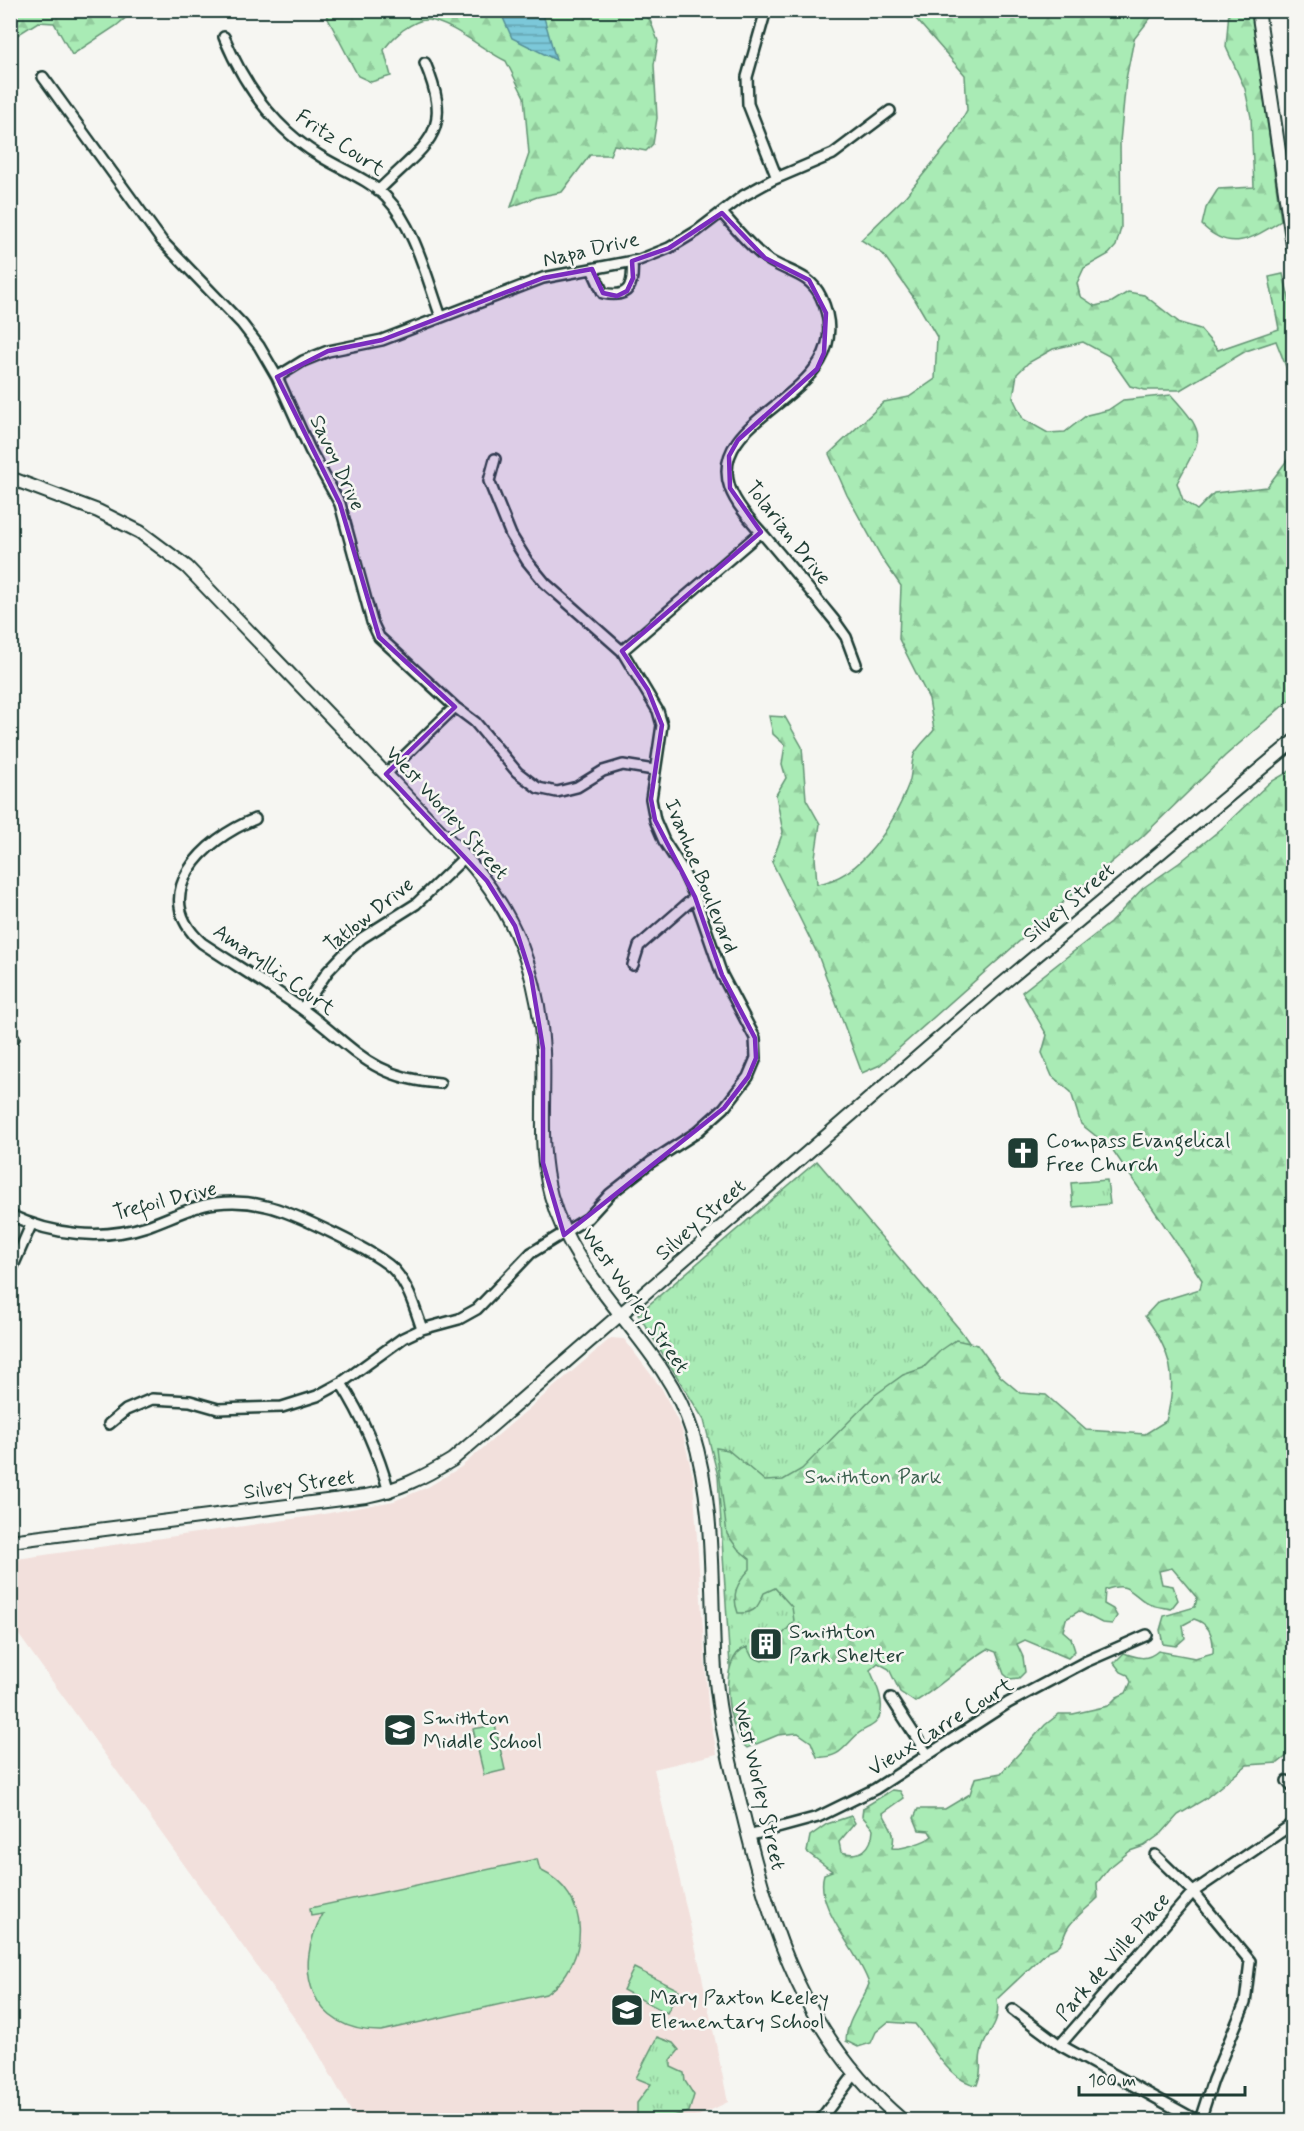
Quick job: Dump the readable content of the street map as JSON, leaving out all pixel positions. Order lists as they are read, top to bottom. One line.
{"streets":{"street":["Fritz Court","Napa Drive","Savoy Drive","Tolarian Drive","West Worley Street","Ivanhoe Boulevard","Silvey Street","Tatlow Drive","Amaryllis Court","Trefoil Drive","Vieux Carre Court","Park de Ville Place"]},"crossings":[["Fritz Court","Napa Drive"],["Napa Drive","Savoy Drive"],["Napa Drive","Tolarian Drive"],["Savoy Drive","Ivanhoe Boulevard"],["West Worley Street","Ivanhoe Boulevard"],["West Worley Street","Silvey Street"],["West Worley Street","Tatlow Drive"],["West Worley Street","Vieux Carre Court"],["Ivanhoe Boulevard","Trefoil Drive"],["Tatlow Drive","Amaryllis Court"]],"parks":["Smithton Park"],"places":{"church":["Compass Evangelical Free Church"],"building":["Smithton Park Shelter"],"school or university":["Smithton Middle School","Mary Paxton Keeley Elementary School"]},"scale_bar":"100 m"}
